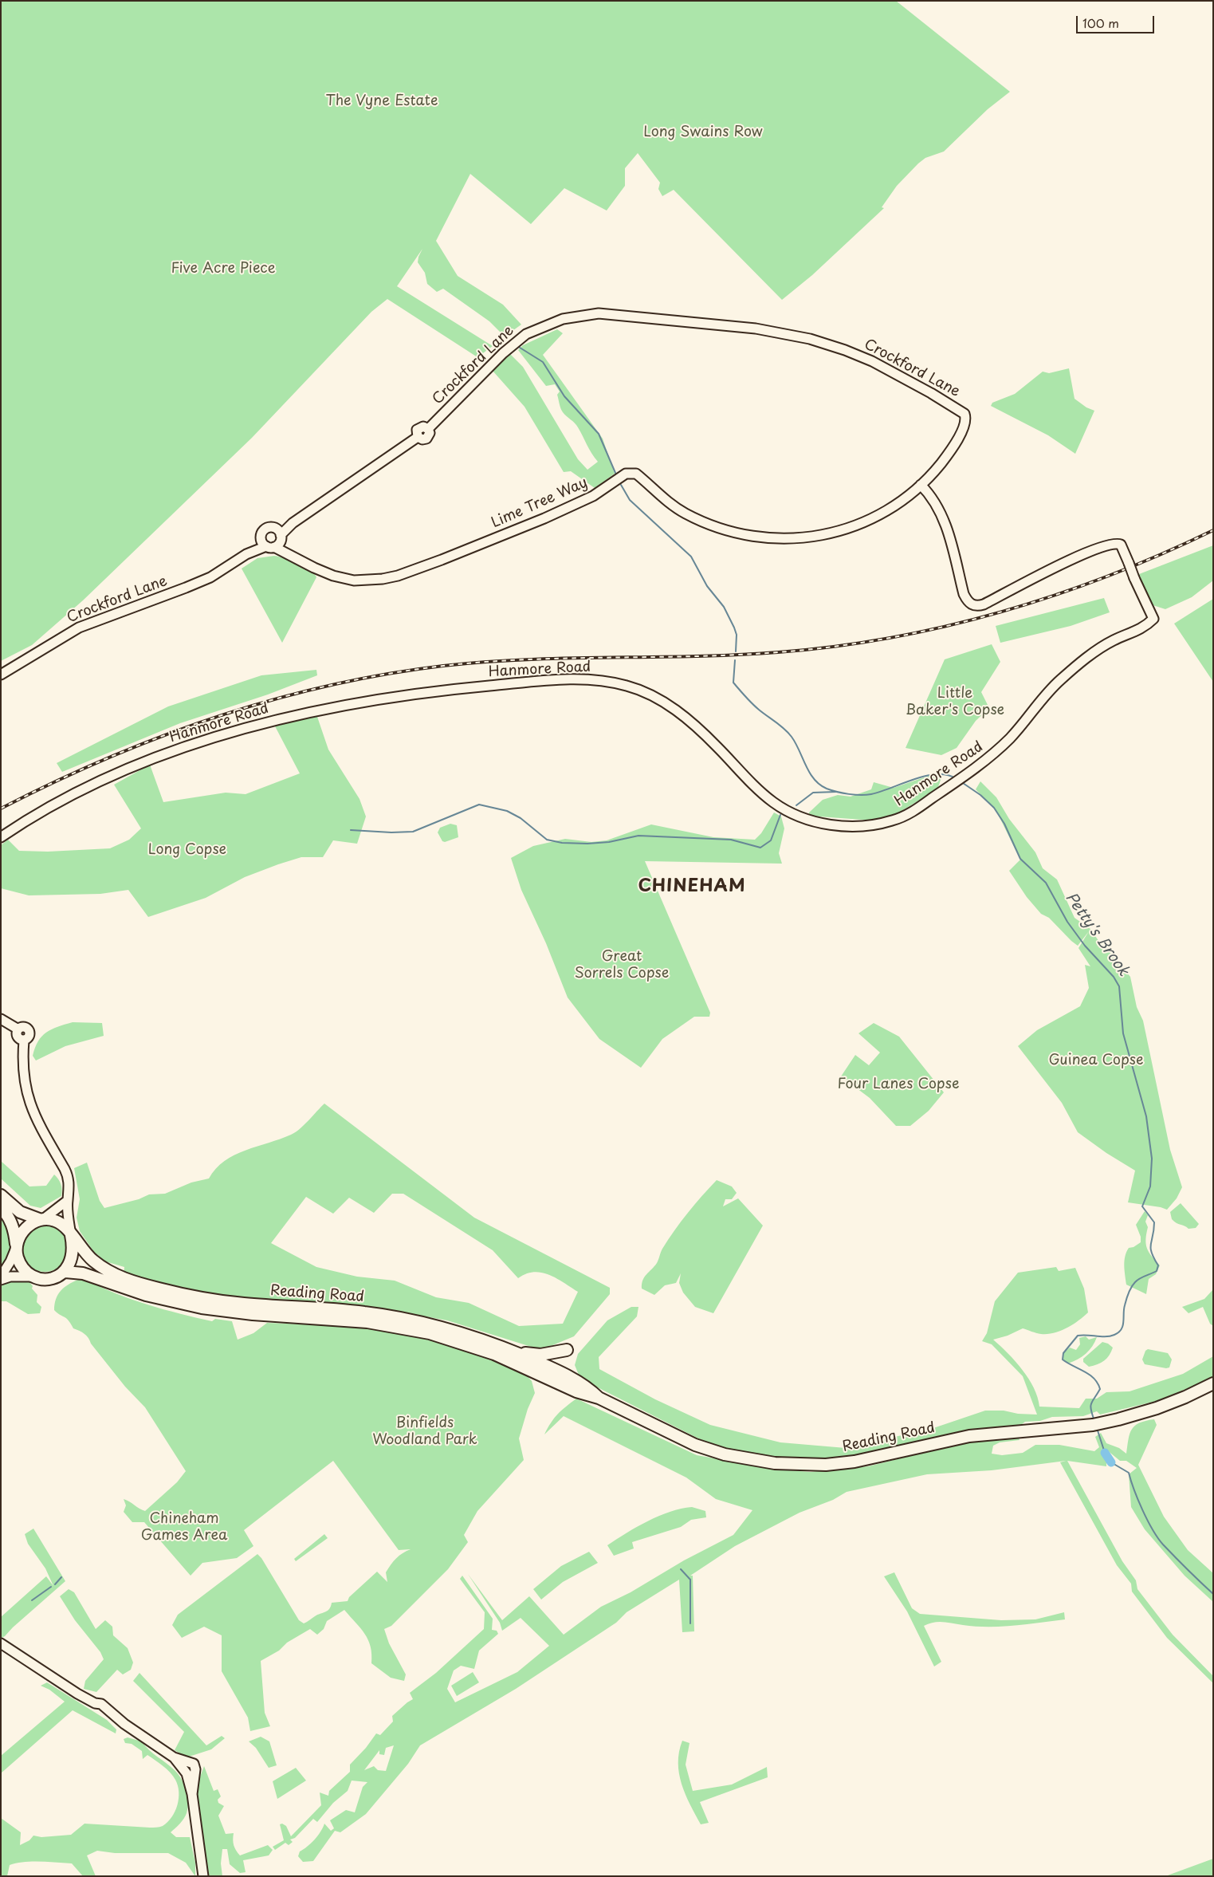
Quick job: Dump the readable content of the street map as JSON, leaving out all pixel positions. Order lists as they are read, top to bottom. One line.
{"streets":{"highway":["Reading Road"],"street":["Crockford Lane","Lime Tree Way","Hanmore Road"]},"crossings":[["Crockford Lane","Lime Tree Way"],["Crockford Lane","Hanmore Road"],["Lime Tree Way","Hanmore Road"]],"districts":["CHINEHAM"],"water":["Petty's Brook"],"parks":["The Vyne Estate","Long Swains Row","Five Acre Piece","Little Baker's Copse","Long Copse","Great Sorrels Copse","Guinea Copse","Four Lanes Copse","Binfields Woodland Park","Chineham Games Area"],"scale_bar":"100 m"}
